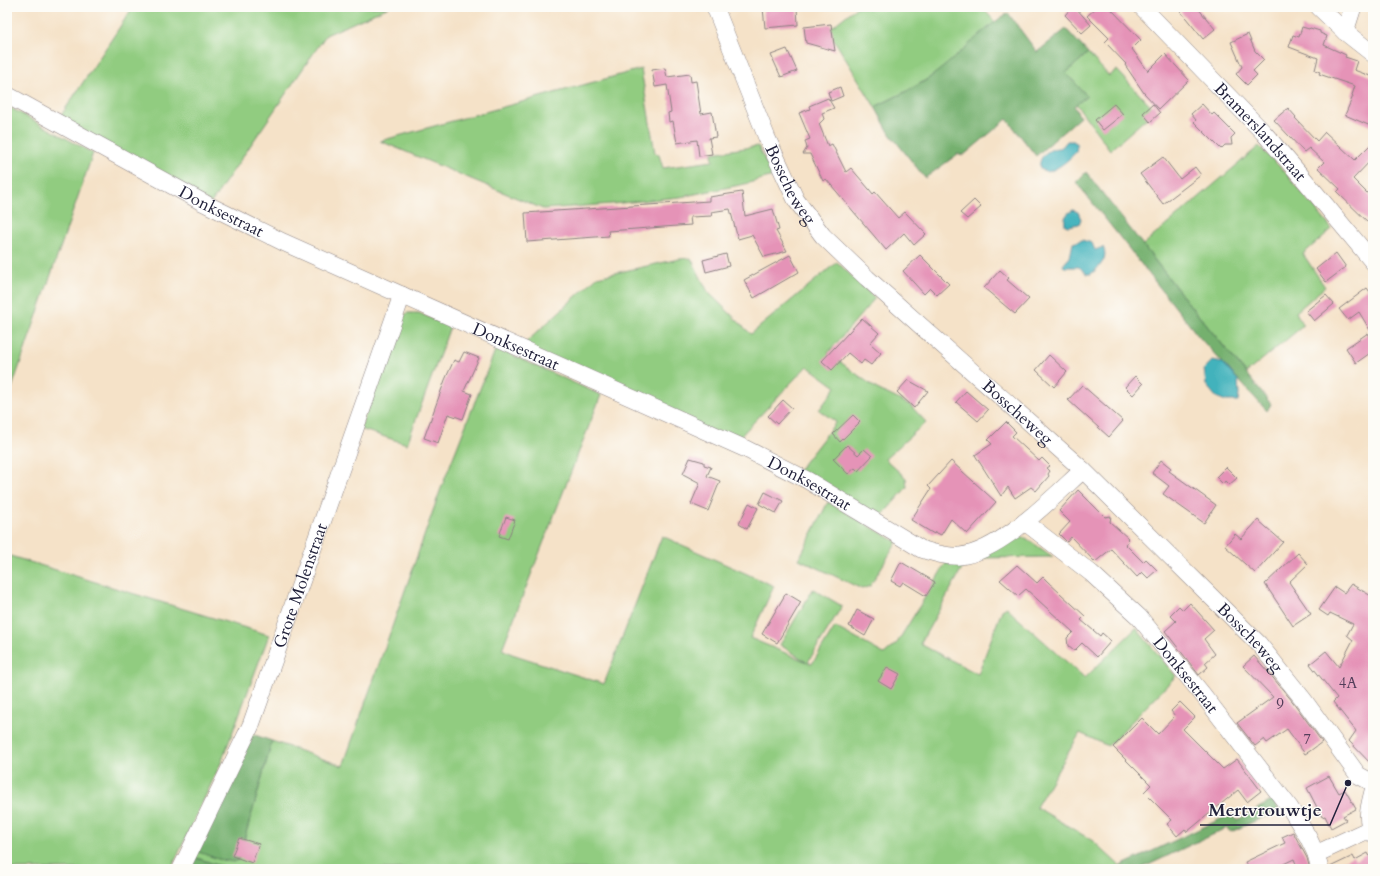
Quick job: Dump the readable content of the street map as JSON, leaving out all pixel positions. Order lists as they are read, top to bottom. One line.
{"streets":{"street":["Bramerslandstraat","Bosscheweg","Donksestraat","Grote Molenstraat"]},"crossings":[["Bosscheweg","Donksestraat"],["Donksestraat","Grote Molenstraat"]],"places":["Mertvrouwtje"],"house_numbers":["4A","9","7"]}
